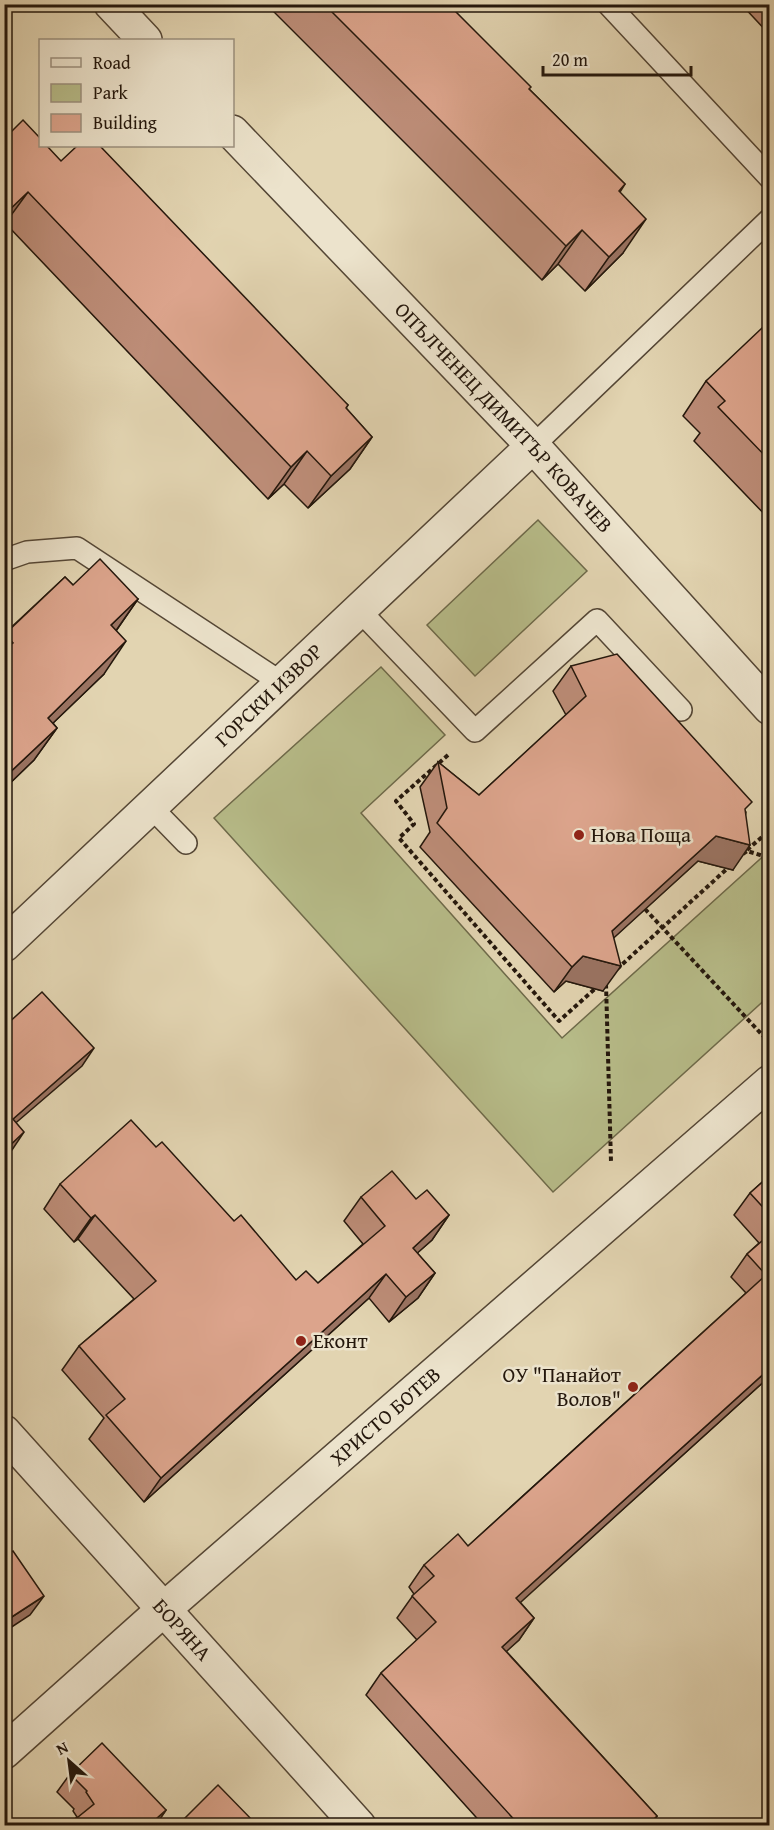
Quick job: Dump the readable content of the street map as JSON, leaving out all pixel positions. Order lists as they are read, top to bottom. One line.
{"streets":{"street":["ОПЪЛЧЕНЕЦ ДИМИТЪР КОВАЧЕВ","ГОРСКИ ИЗВОР","ХРИСТО БОТЕВ","БОРЯНА"]},"crossings":[["ОПЪЛЧЕНЕЦ ДИМИТЪР КОВАЧЕВ","ГОРСКИ ИЗВОР"],["ХРИСТО БОТЕВ","БОРЯНА"]],"places":["Нова Поща","Еконт","ОУ \"Панайот Волов\""],"legend":["Road","Park","Building"],"scale_bar":"20 m","north":"top left"}
